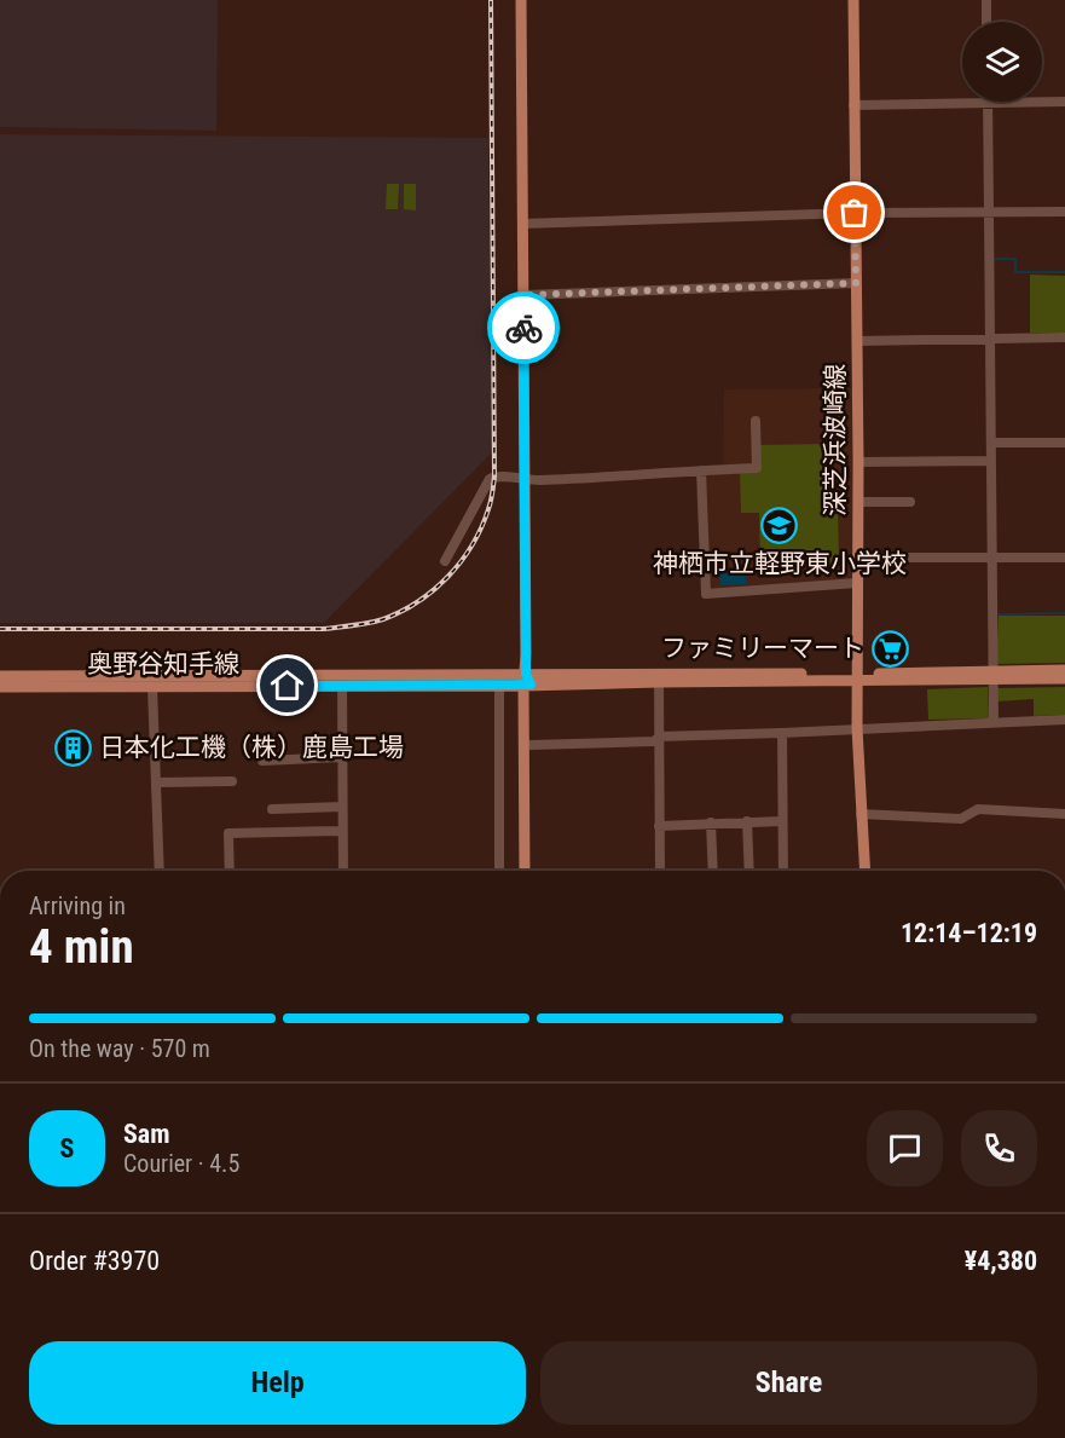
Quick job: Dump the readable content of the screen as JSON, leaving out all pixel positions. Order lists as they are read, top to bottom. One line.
{"streets":{"main road":["深芝浜波崎線","奥野谷知手線"]},"crossings":[["深芝浜波崎線","奥野谷知手線"]],"places":{"school or university":["神栖市立軽野東小学校"],"supermarket":["ファミリーマート"],"building":["日本化工機（株）鹿島工場"]},"page":{"heading":["4 min","Arriving in","12:14–12:19"],"panel":["Sam","Courier · 4.5","Order #3970","¥4,380"],"bar":"On the way · 570 m","round":"S","buttons":["Help","Share"]}}
